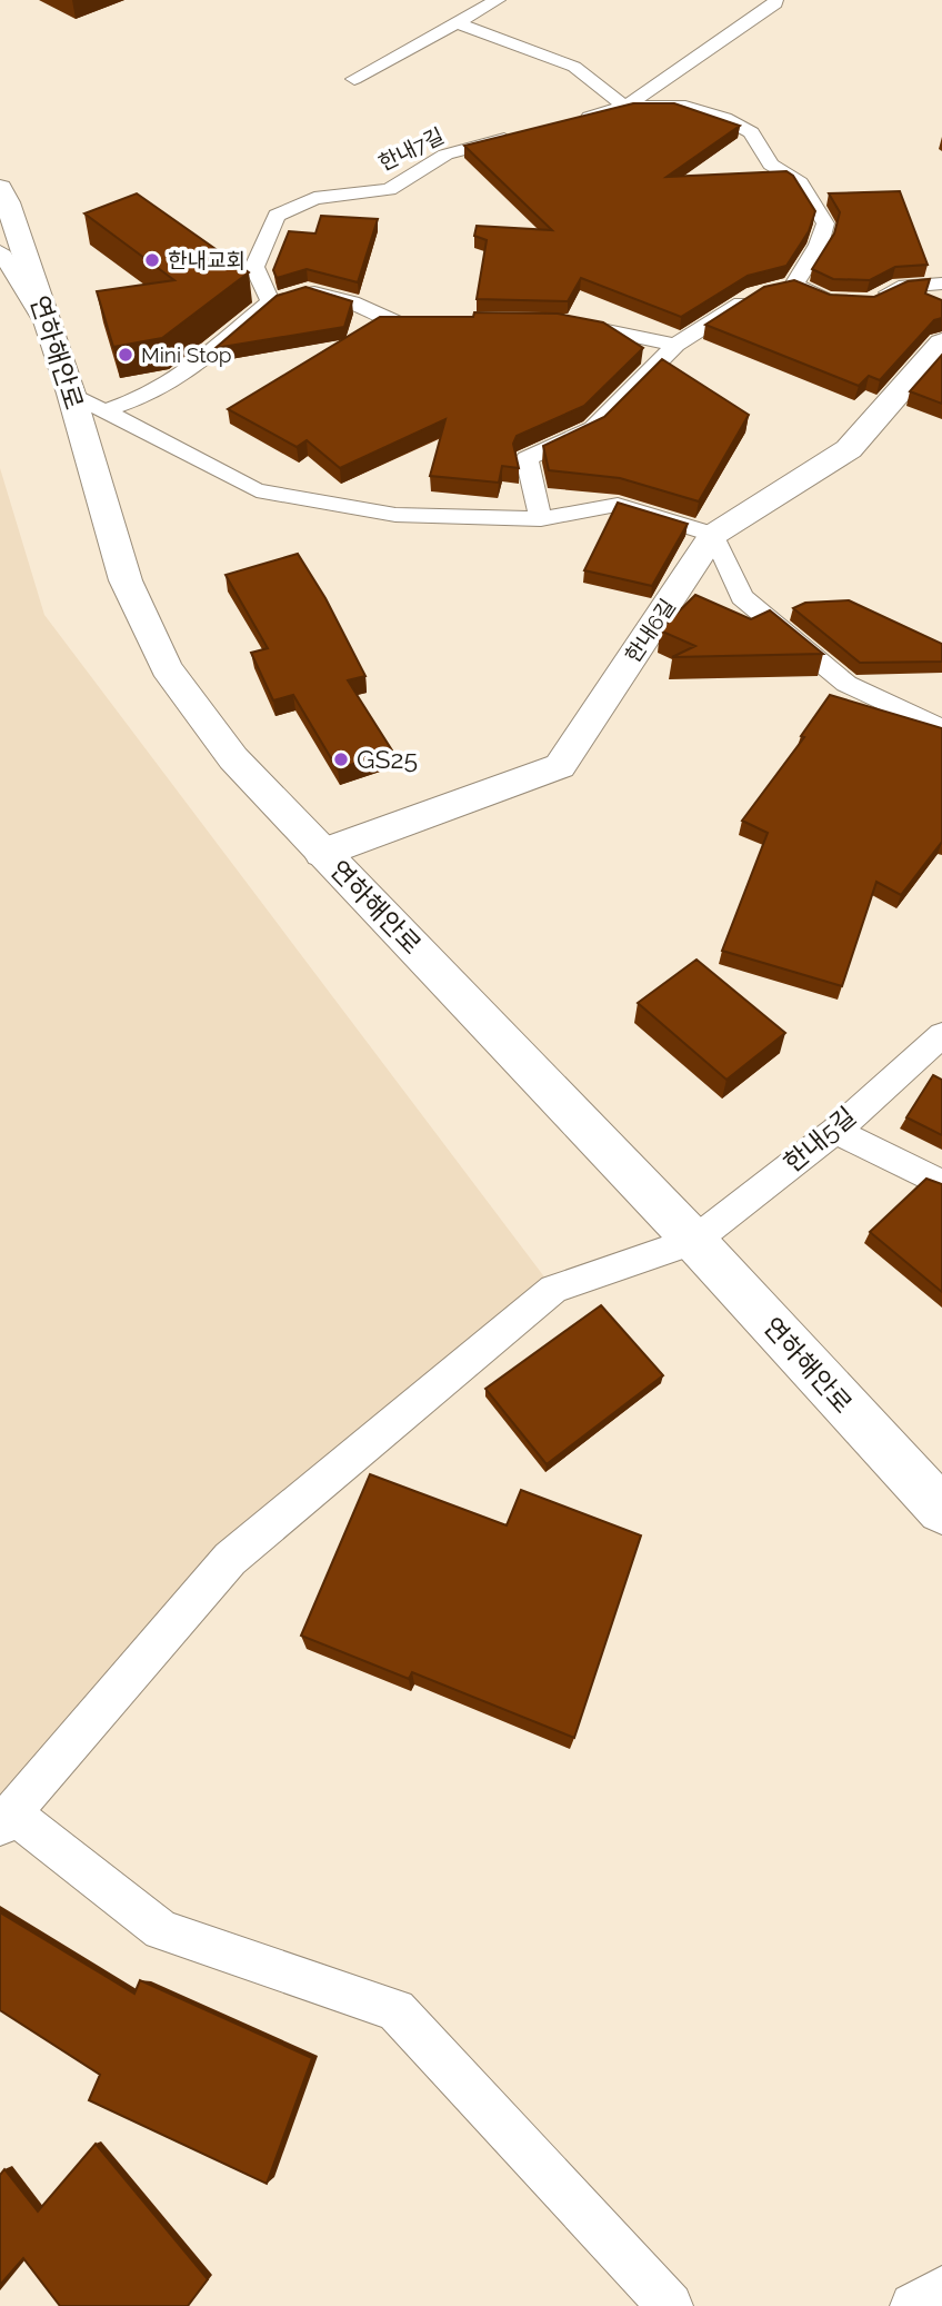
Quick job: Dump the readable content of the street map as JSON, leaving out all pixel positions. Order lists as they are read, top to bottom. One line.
{"streets":{"street":["연하해안로","한내6길"],"lane":["한내7길","한내5길"]},"crossings":[["연하해안로","한내6길"],["연하해안로","한내5길"]],"places":["한내교회","Mini Stop","GS25"]}
